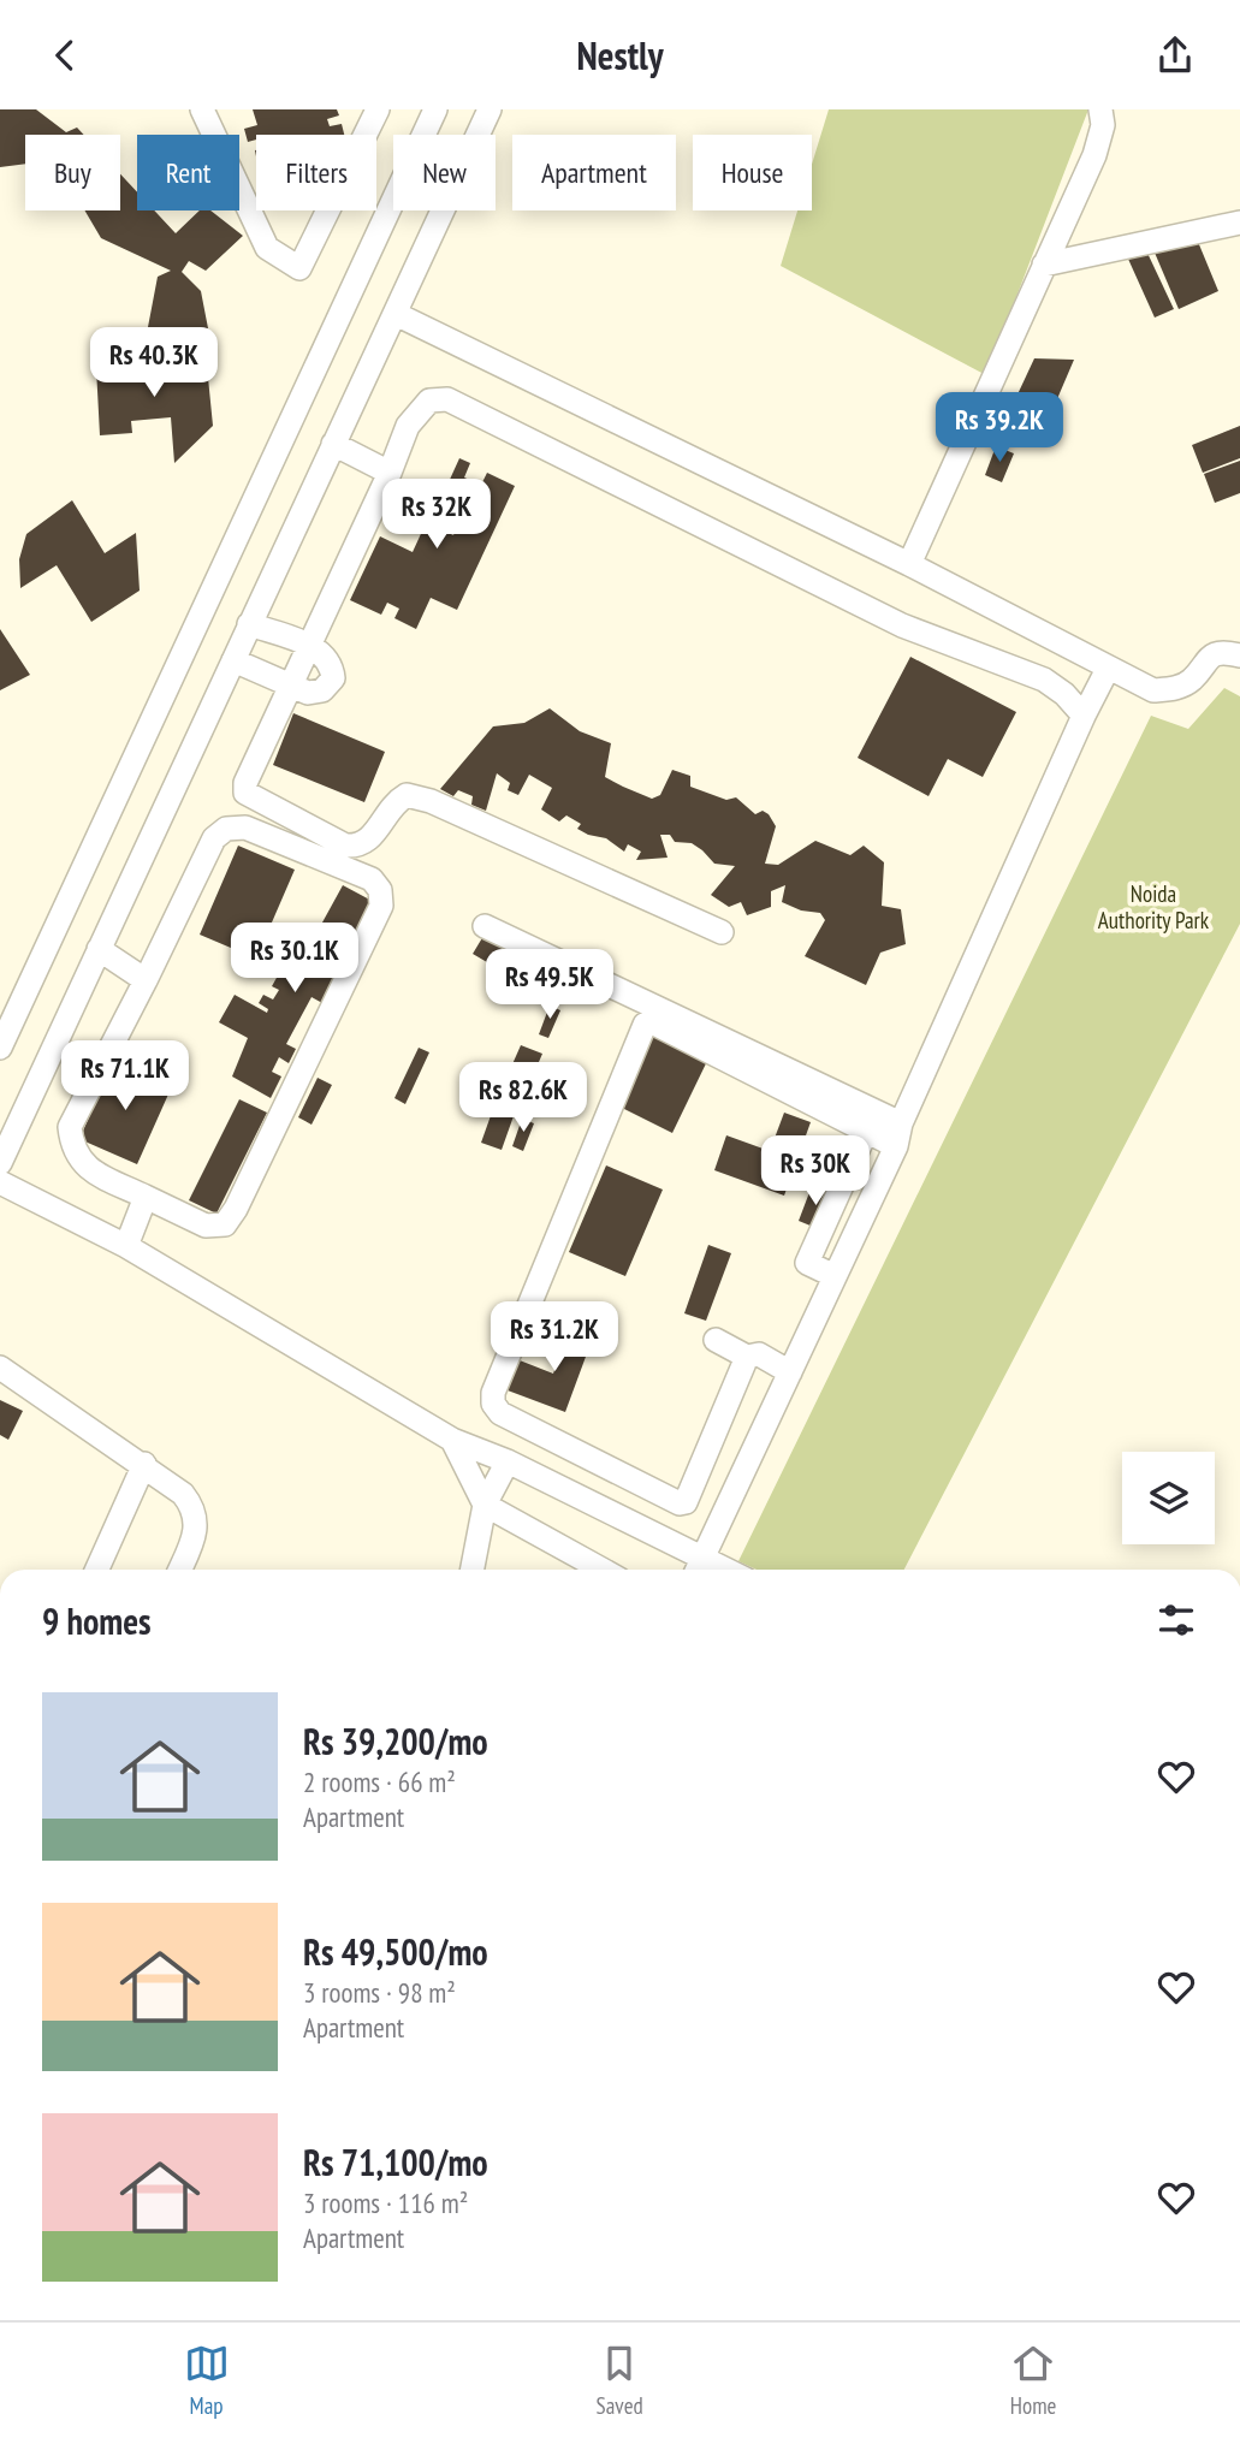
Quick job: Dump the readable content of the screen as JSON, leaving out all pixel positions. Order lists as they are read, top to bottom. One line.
{"parks":["Noida Authority Park"],"page":{"header":"Nestly","chip":["Buy","Rent","Filters","New","Apartment","House"],"price":["Rs 40.3K","Rs 39.2K","Rs 32K","Rs 30.1K","Rs 49.5K","Rs 71.1K","Rs 82.6K","Rs 30K","Rs 31.2K"],"heading":"9 homes","list":[{"name":"Rs 39,200/mo","note":"2 rooms · 66 m² · Apartment"},{"name":"Rs 49,500/mo","note":"3 rooms · 98 m² · Apartment"},{"name":"Rs 71,100/mo","note":"3 rooms · 116 m² · Apartment"}],"tabs":["Map","Saved","Home"]}}
